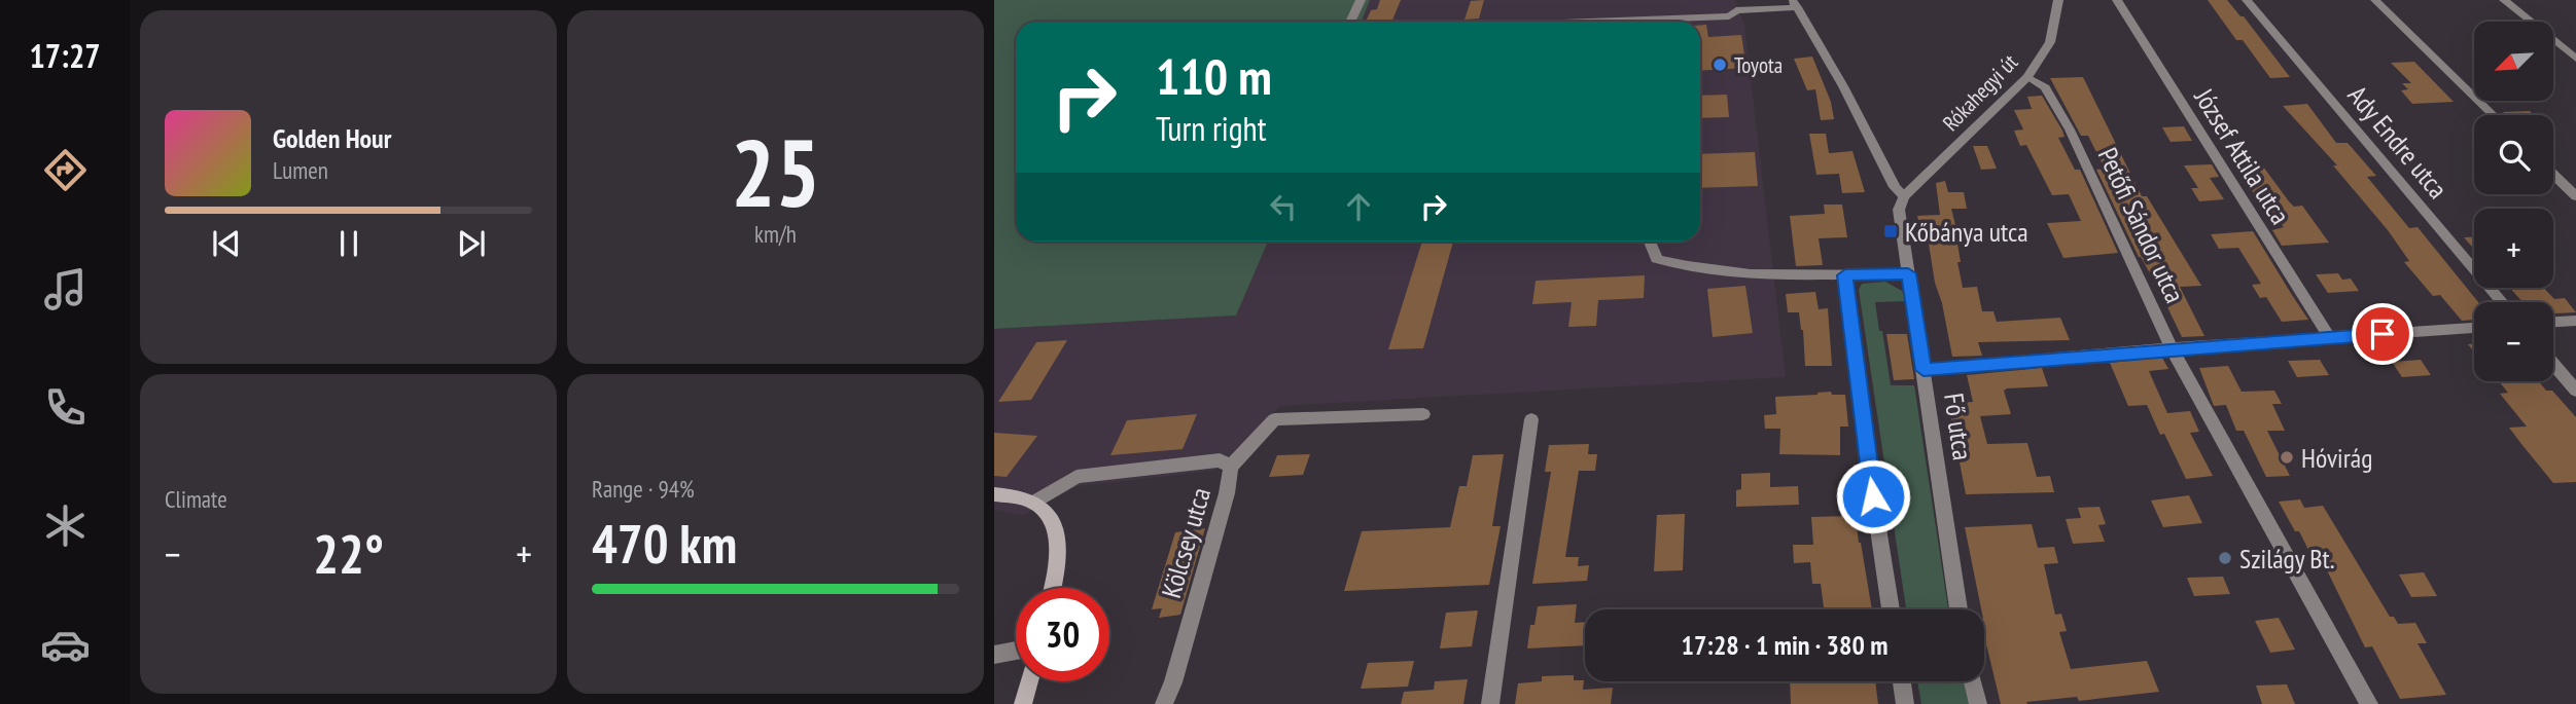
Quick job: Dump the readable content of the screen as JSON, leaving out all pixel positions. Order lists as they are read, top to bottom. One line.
{"streets":{"street":["Rókahegyi út","Ady Endre utca","József Attila utca","Petőfi Sándor utca","Fő utca","Kölcsey utca"]},"crossings":[["Rókahegyi út","Petőfi Sándor utca"],["Rókahegyi út","Fő utca"]],"places":{"other":["Toyota","Hóvirág","Szilágy Bt."],"transit":["Kőbánya utca"]},"north":"bottom left","page":{"tabs":"17:27","tile":[["25","km/h"],"Climate",["Range · 94%","470 km"]],"map_buttons":["+","−"],"turn":["110 m","Turn right"],"song":["Golden Hour","Lumen"],"heat":["−","22°","+"],"limit":"30","trip":"17:28 · 1 min · 380 m"}}
